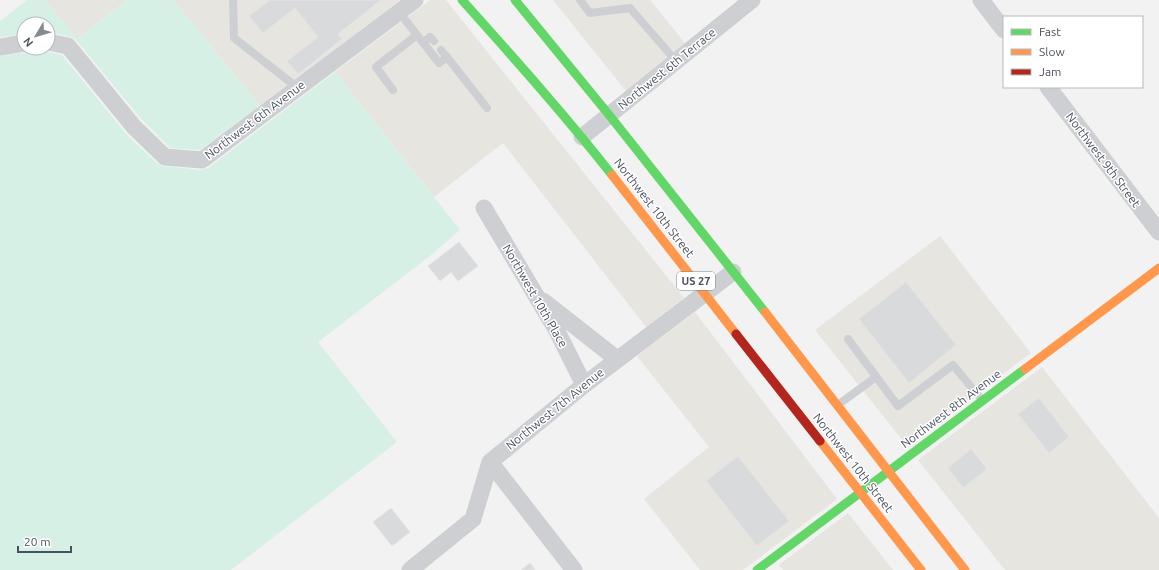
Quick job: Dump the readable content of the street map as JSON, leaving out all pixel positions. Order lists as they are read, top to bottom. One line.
{"streets":{"main road":["Northwest 10th Street","US 27","Northwest 8th Avenue"],"street":["Northwest 6th Terrace","Northwest 6th Avenue","Northwest 9th Street","Northwest 10th Place","Northwest 7th Avenue"]},"crossings":[["Northwest 6th Terrace","Northwest 10th Street"],["Northwest 10th Street","Northwest 7th Avenue"],["Northwest 10th Street","Northwest 8th Avenue"],["Northwest 10th Place","Northwest 7th Avenue"]],"legend":["Fast","Slow","Jam"],"scale_bar":"20 m","north":"bottom left"}
